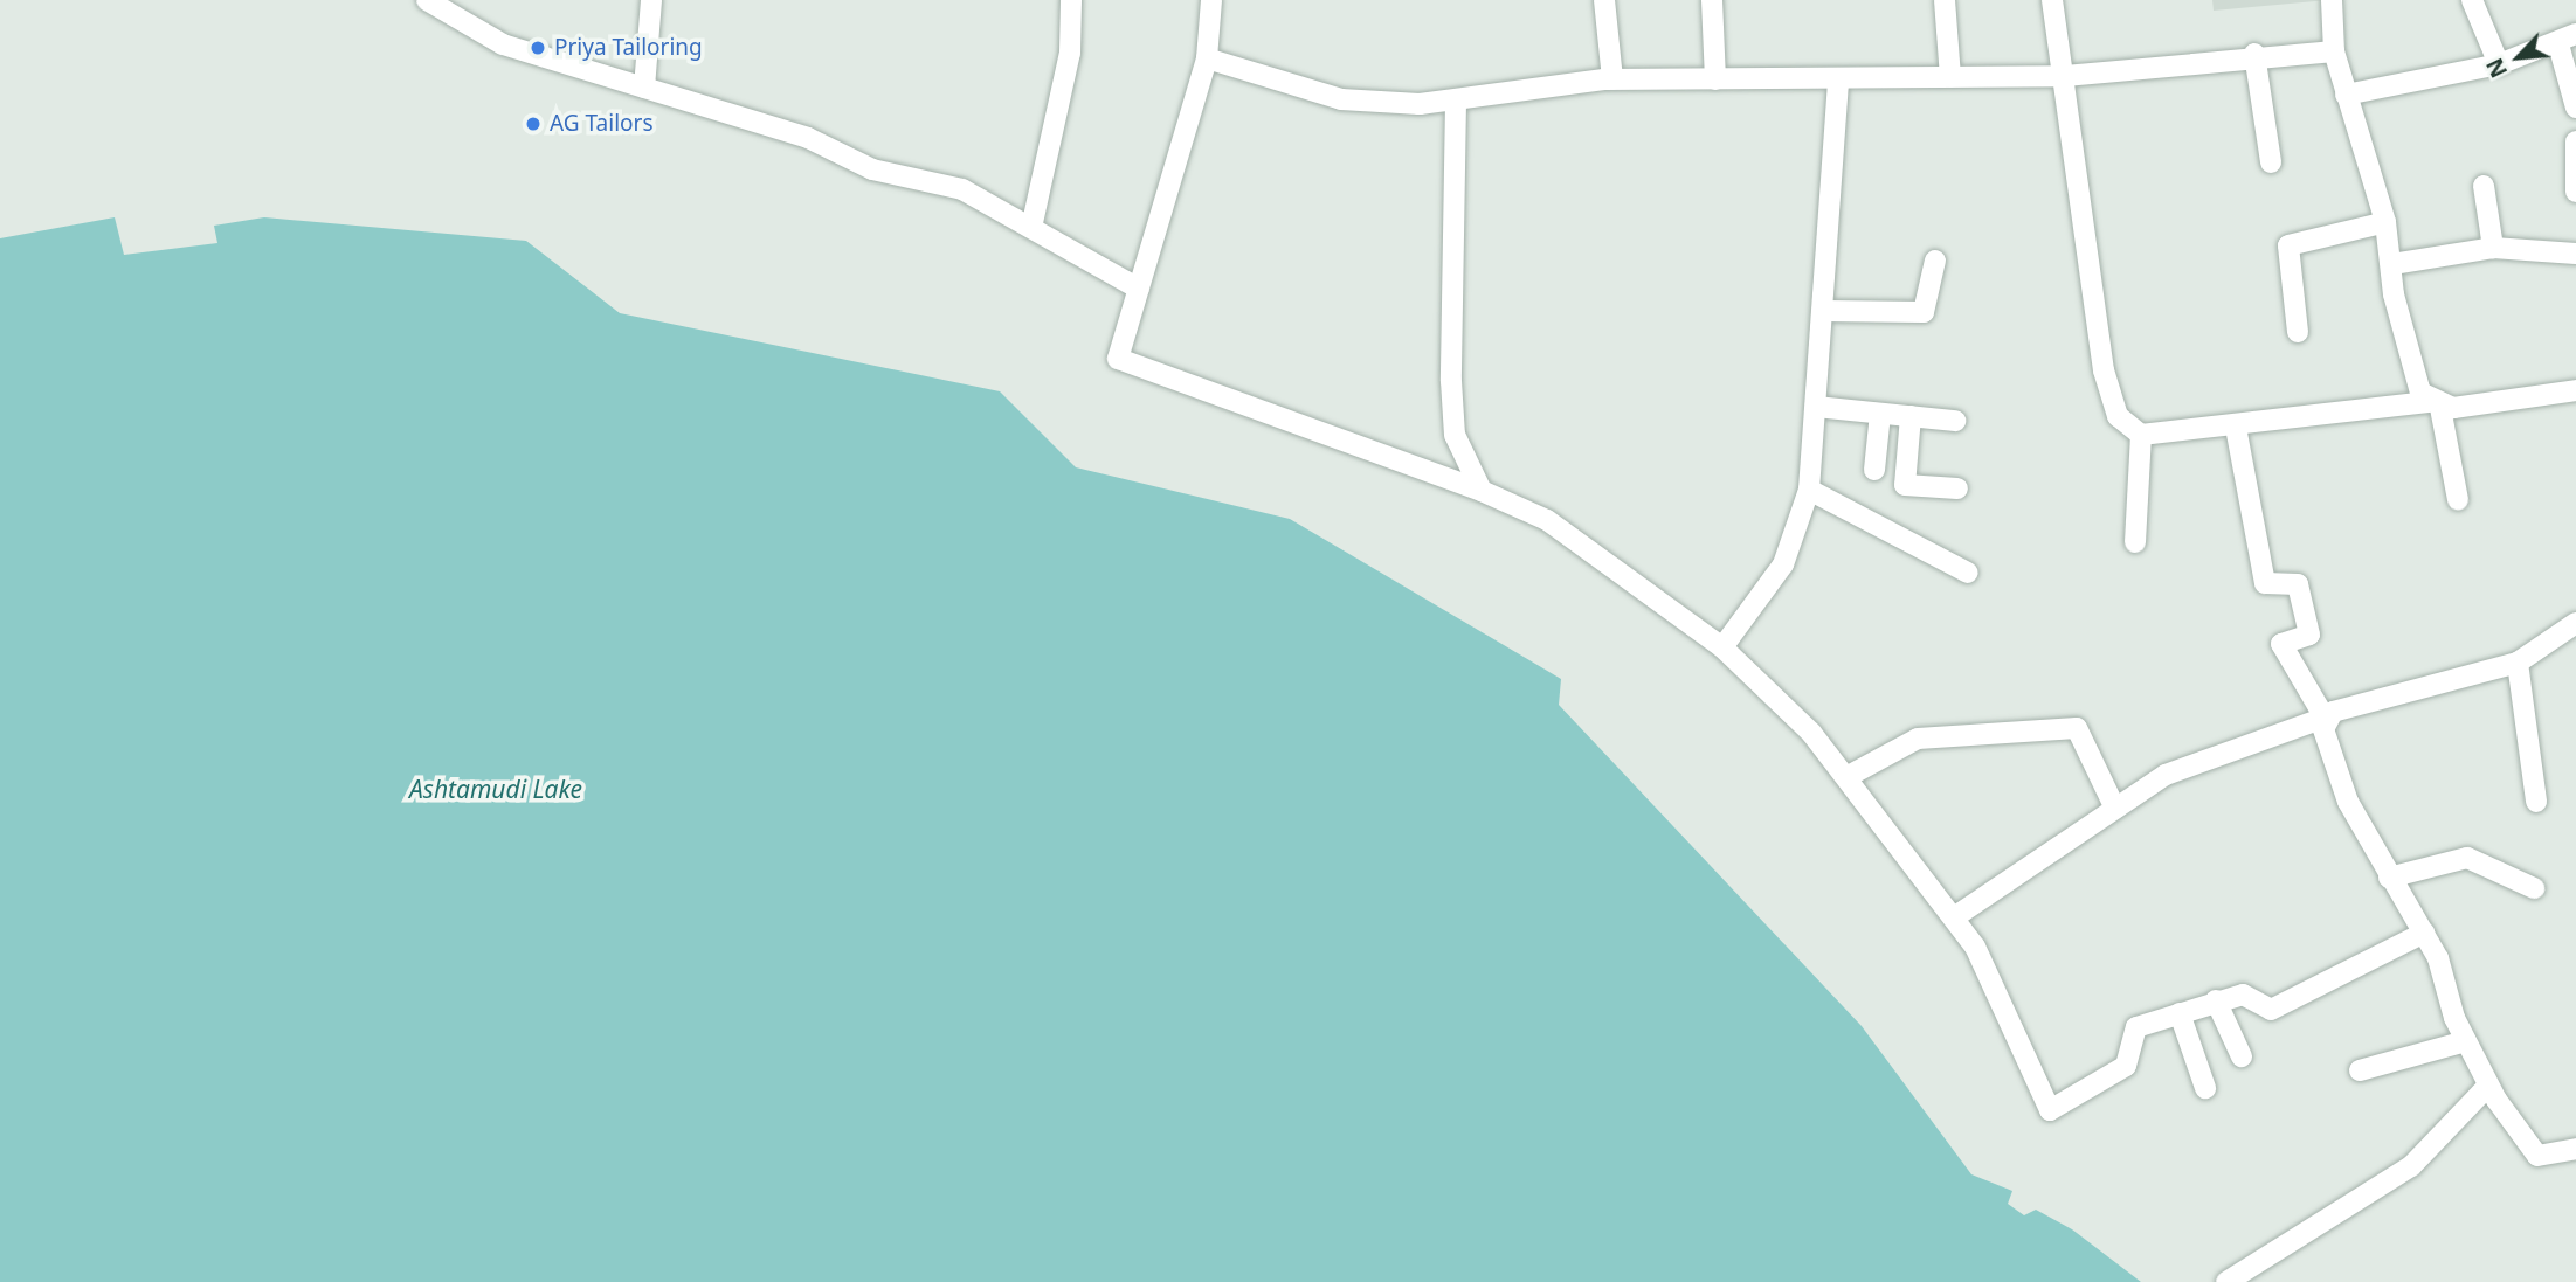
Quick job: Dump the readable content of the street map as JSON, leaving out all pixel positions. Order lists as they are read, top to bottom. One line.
{"water":["Ashtamudi Lake"],"places":["Priya Tailoring","AG Tailors"],"north":"bottom left"}
